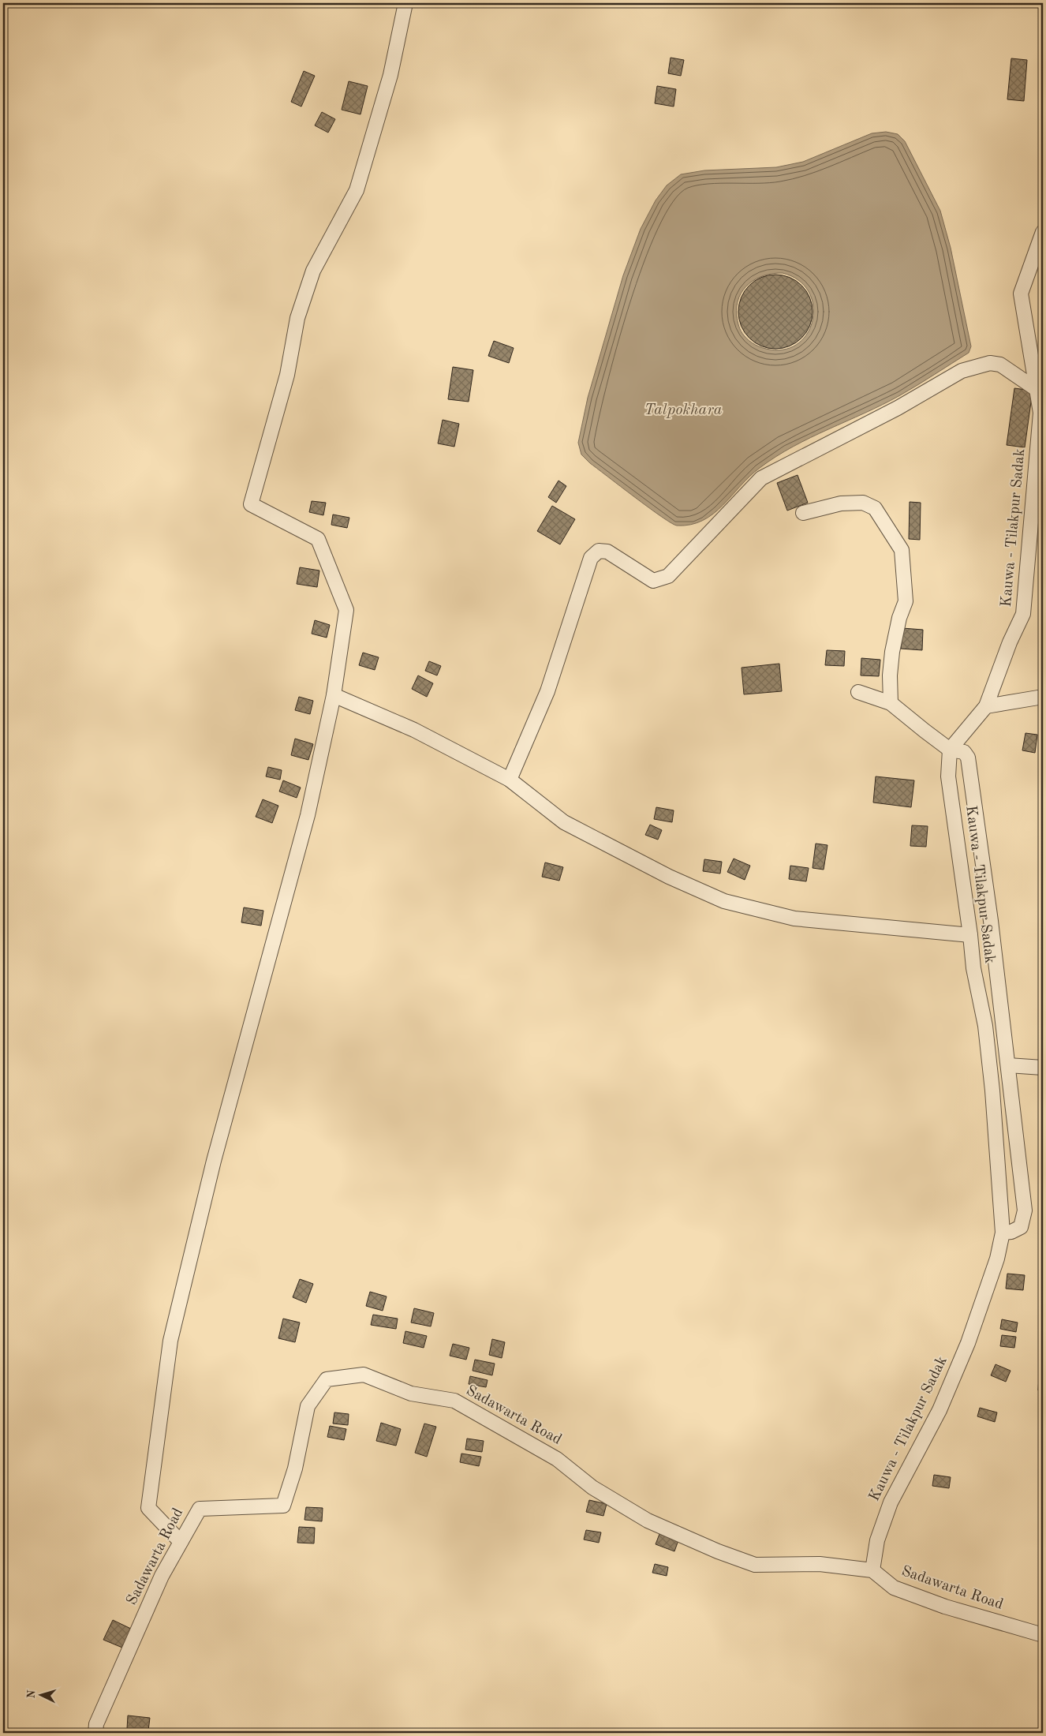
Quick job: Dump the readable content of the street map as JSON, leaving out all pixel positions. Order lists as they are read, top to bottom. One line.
{"streets":{"street":["Kauwa - Tilakpur Sadak","Sadawarta Road"]},"crossings":[["Kauwa - Tilakpur Sadak","Sadawarta Road"]],"water":["Talpokhara"],"north":"left"}
